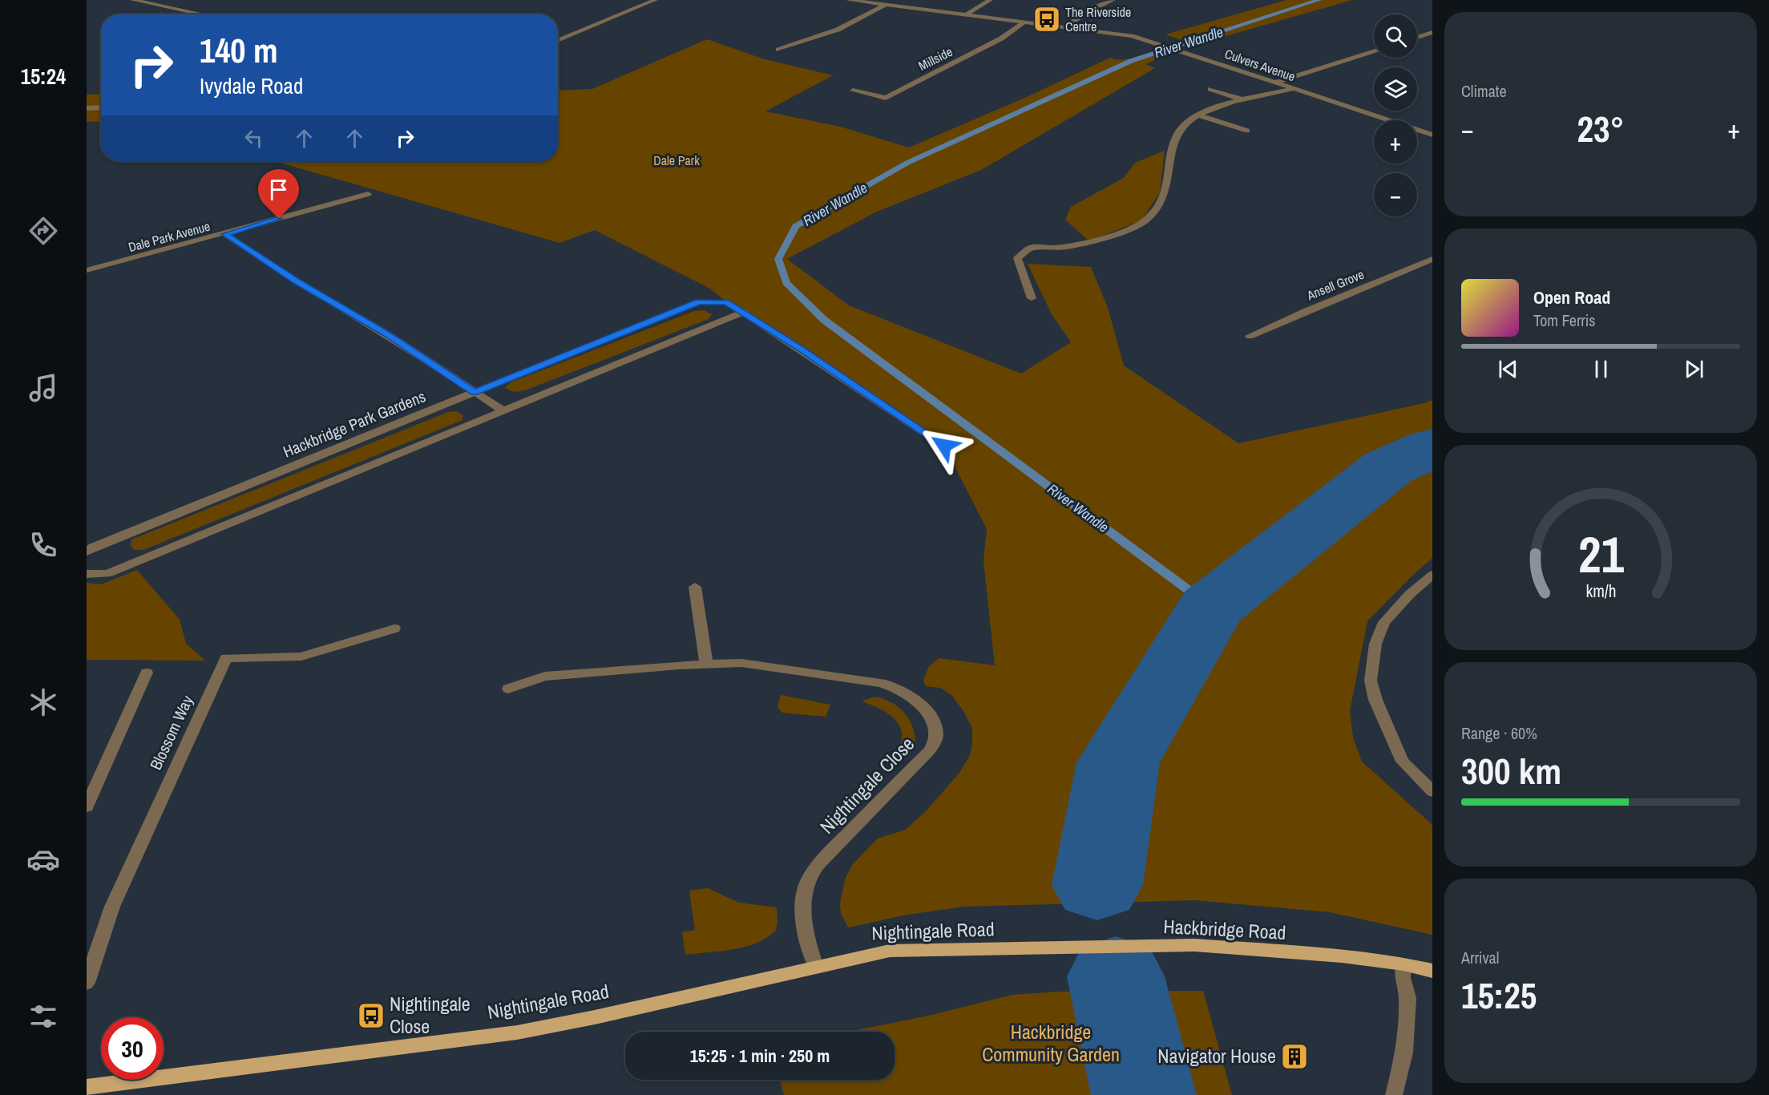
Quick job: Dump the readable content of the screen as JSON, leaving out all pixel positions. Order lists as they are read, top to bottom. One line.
{"streets":{"main road":["Hackbridge Road","Nightingale Road"],"street":["Millside","Culvers Avenue","Dale Park Avenue","Ansell Grove","Hackbridge Park Gardens","Blossom Way","Nightingale Close"]},"crossings":[["Millside","Culvers Avenue"],["Nightingale Close","Nightingale Road"],["Hackbridge Road","Nightingale Road"]],"water":["River Wandle"],"parks":["Dale Park","Hackbridge Community Garden"],"places":{"bus stop":["The Riverside Centre","Nightingale Close"],"building":["Navigator House"]},"page":{"tabs":"15:24","tile":["Climate",["Range · 60%","300 km"],["Arrival","15:25"]],"map_buttons":["+","−"],"turn":["140 m","Ivydale Road"],"heat":["−","23°","+"],"song":["Open Road","Tom Ferris"],"limit":"30","trip":"15:25 · 1 min · 250 m","gauge":["21","km/h"]}}
